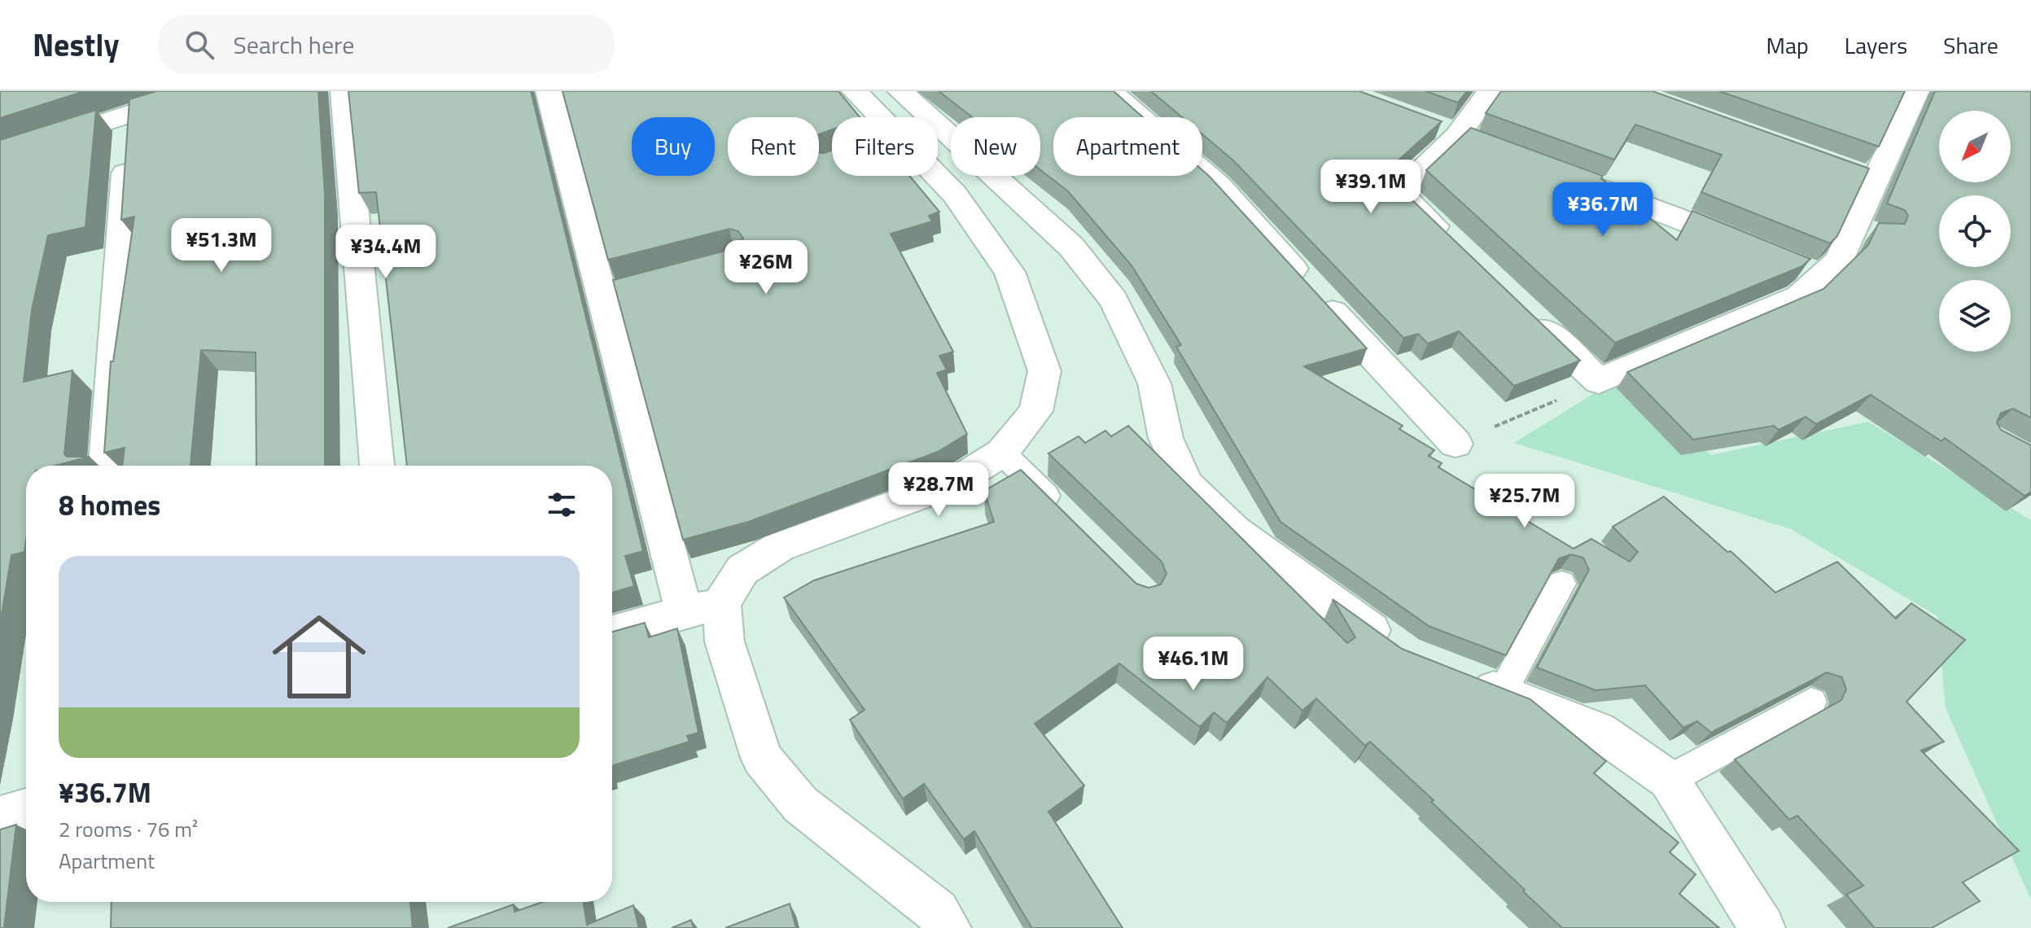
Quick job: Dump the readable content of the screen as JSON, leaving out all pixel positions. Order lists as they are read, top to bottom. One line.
{"north":"bottom left","page":{"header":"Nestly","search":"Search here","nav":["Map","Layers","Share"],"chip":["Buy","Rent","Filters","New","Apartment"],"price":["¥39.1M","¥36.7M","¥51.3M","¥34.4M","¥26M","¥28.7M","¥25.7M","¥46.1M"],"heading":"8 homes","list":[{"name":"¥36.7M","note":"2 rooms · 76 m² · Apartment"}]}}
